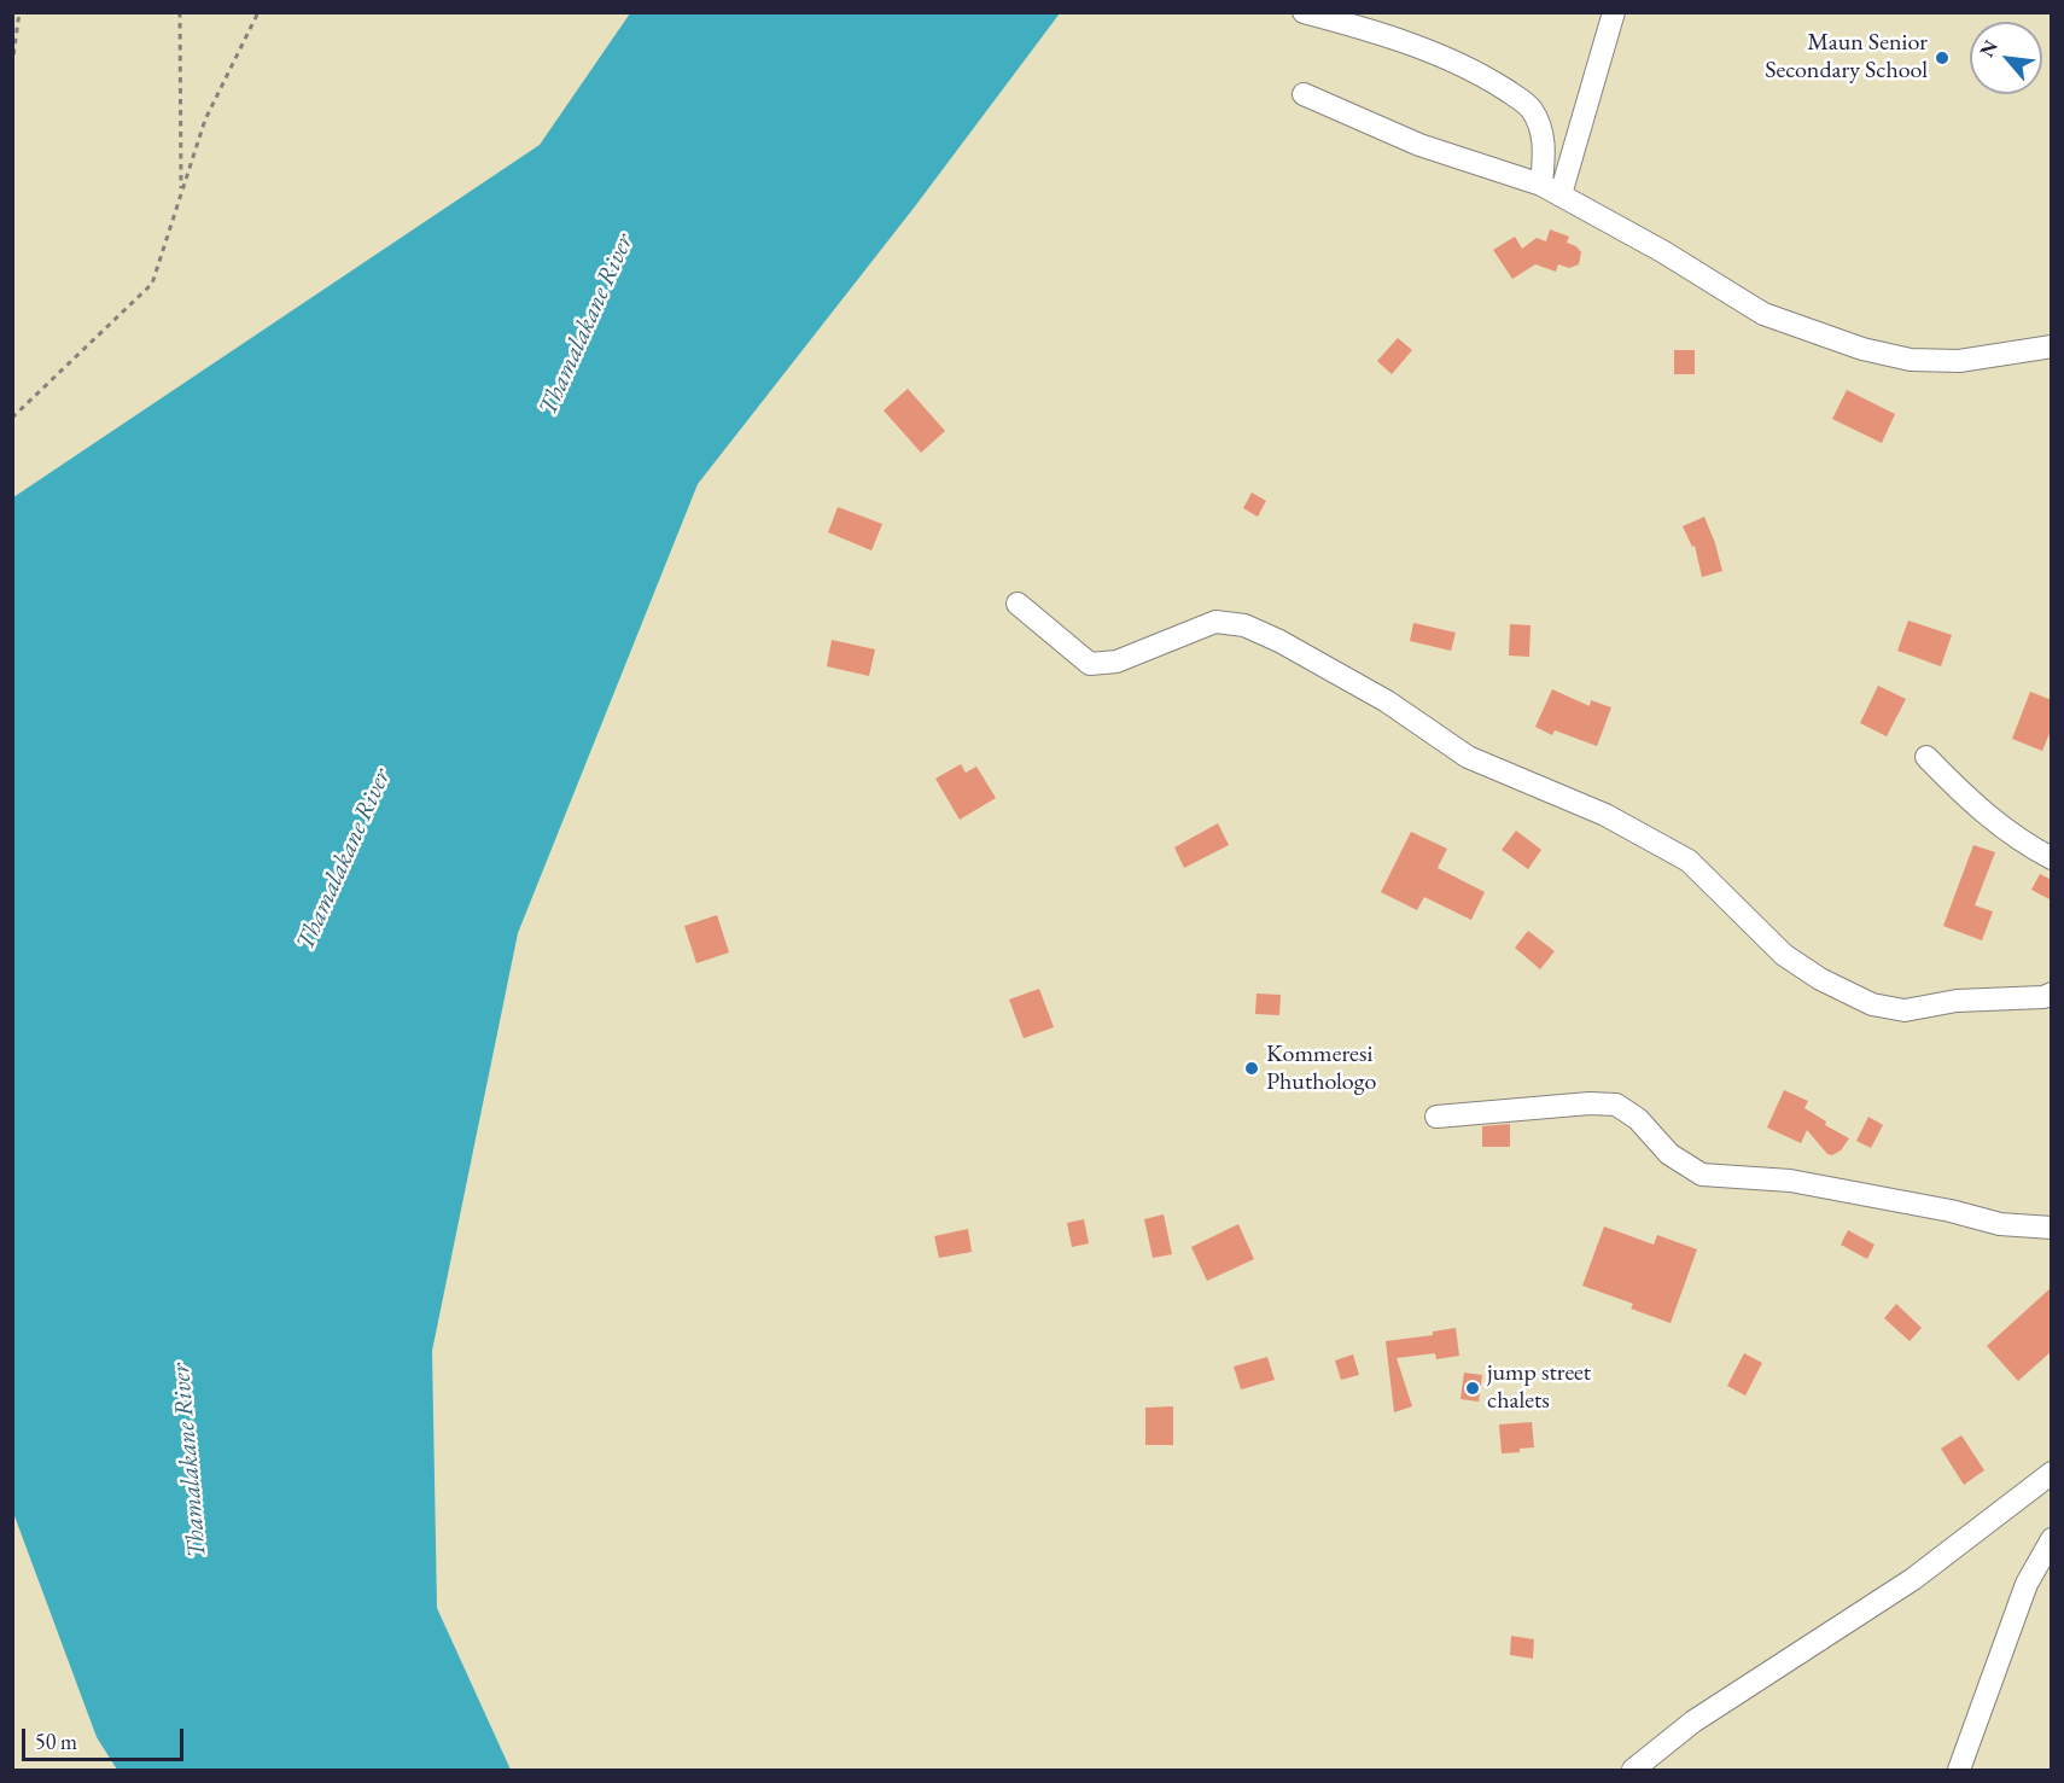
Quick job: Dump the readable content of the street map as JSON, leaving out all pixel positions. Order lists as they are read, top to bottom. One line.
{"water":["Thamalakane River"],"places":["Maun Senior Secondary School","Kommeresi Phuthologo","jump street chalets"],"scale_bar":"50 m","north":"top left"}
